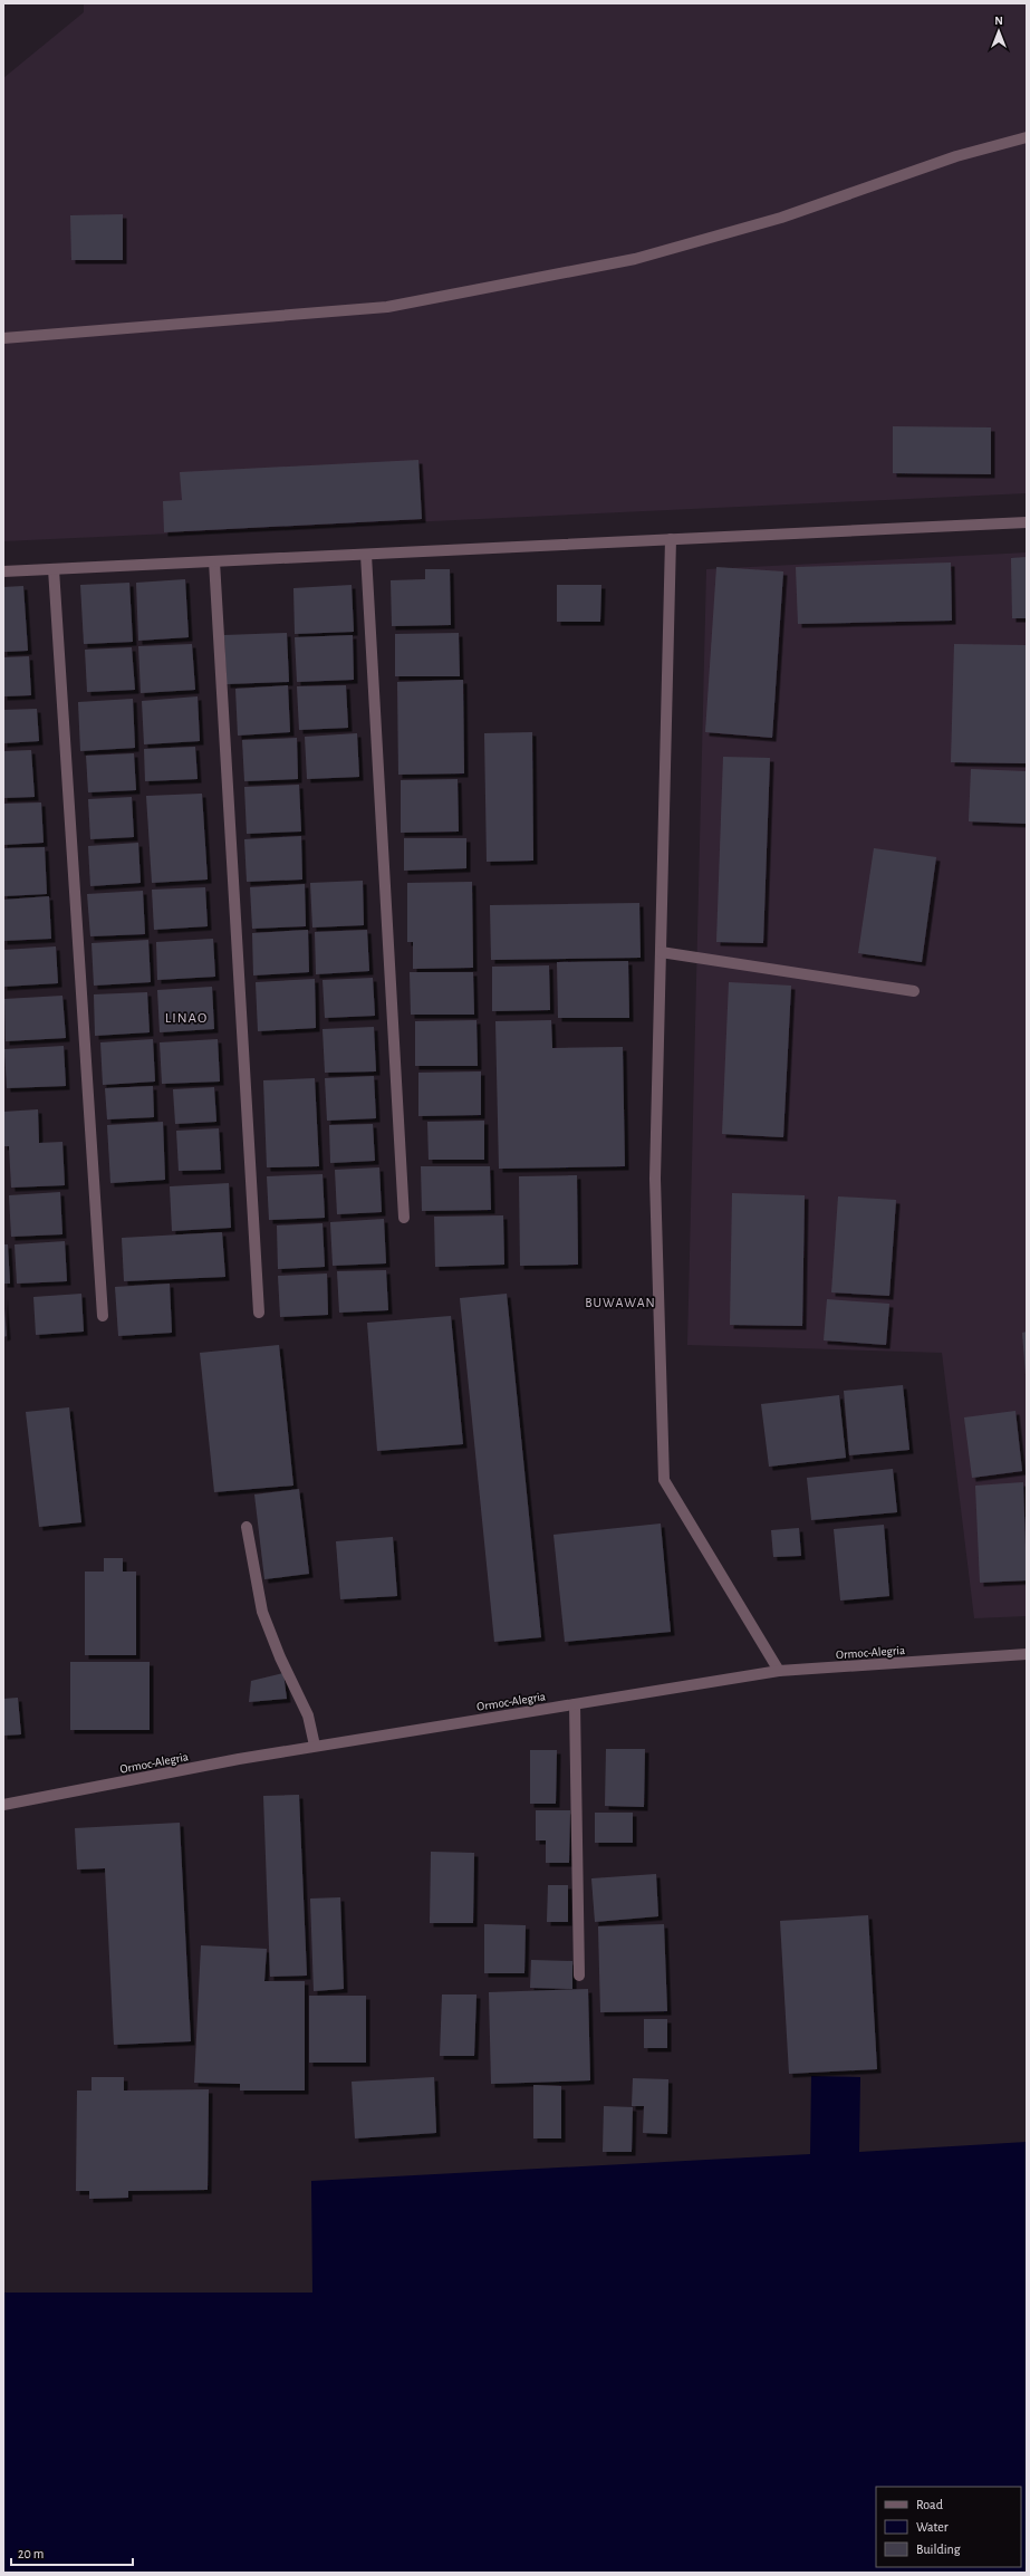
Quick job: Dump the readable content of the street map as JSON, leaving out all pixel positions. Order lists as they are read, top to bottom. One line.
{"streets":{"street":["Ormoc-Alegria"]},"districts":["LINAO","BUWAWAN"],"legend":["Road","Water","Building"],"scale_bar":"20 m","north":"top"}
